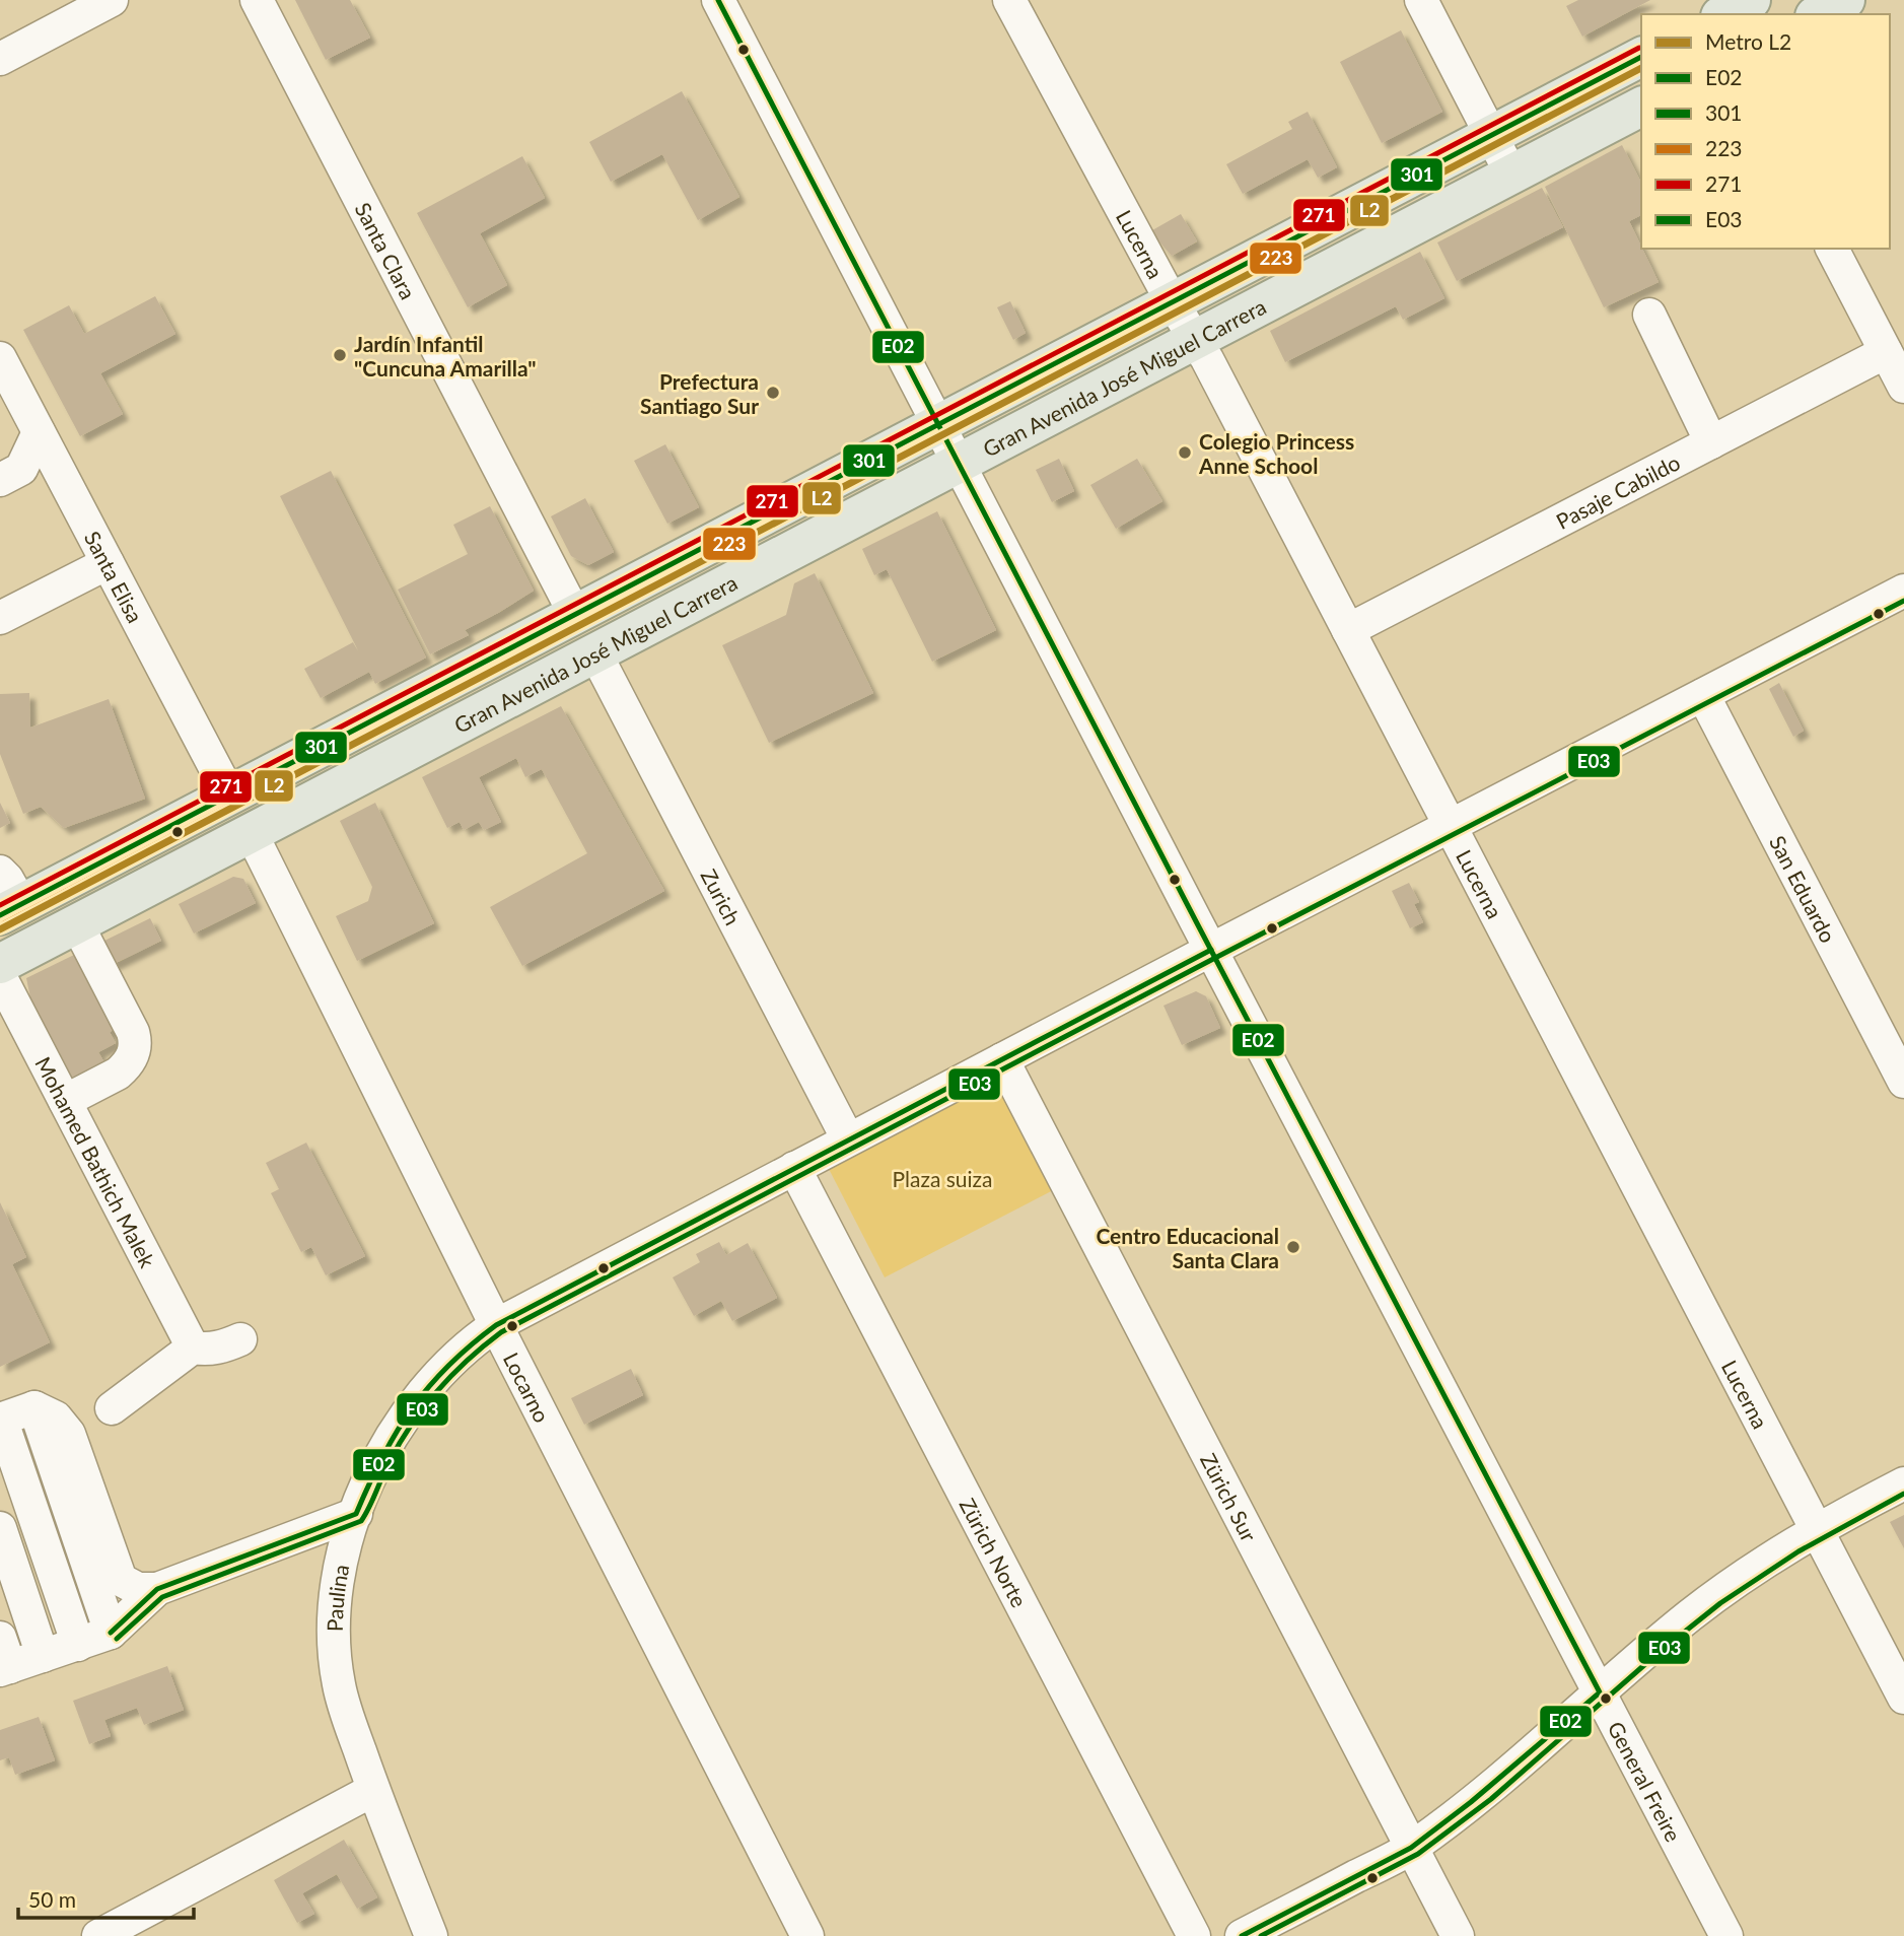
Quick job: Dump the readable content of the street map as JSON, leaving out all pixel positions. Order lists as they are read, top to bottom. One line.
{"streets":{"main road":["Gran Avenida José Miguel Carrera"],"street":["Lucerna","Santa Clara","Pasaje Cabildo","Santa Elisa","San Eduardo","Zurich","Mohamed Bathich Malek","Locarno","Zürich Sur","Zürich Norte","Paulina","General Freire"]},"crossings":[["Lucerna","Gran Avenida José Miguel Carrera"],["Lucerna","Pasaje Cabildo"],["Lucerna","Paulina"],["Santa Clara","Gran Avenida José Miguel Carrera"],["Gran Avenida José Miguel Carrera","Santa Elisa"],["Gran Avenida José Miguel Carrera","Zurich"],["Gran Avenida José Miguel Carrera","Locarno"],["Gran Avenida José Miguel Carrera","General Freire"],["San Eduardo","Paulina"],["Zurich","Paulina"],["Locarno","Paulina"],["Zürich Sur","Paulina"],["Zürich Norte","Paulina"],["Paulina","General Freire"]],"parks":["Plaza suiza"],"places":["Jardín Infantil \"Cuncuna Amarilla\"","Prefectura Santiago Sur","Colegio Princess Anne School","Centro Educacional Santa Clara"],"lines":["transit line E02","transit line 271","transit line 301","transit line 223","metro line L2","transit line E03"],"legend":["Metro L2","E02","301","223","271","E03"],"scale_bar":"50 m"}
